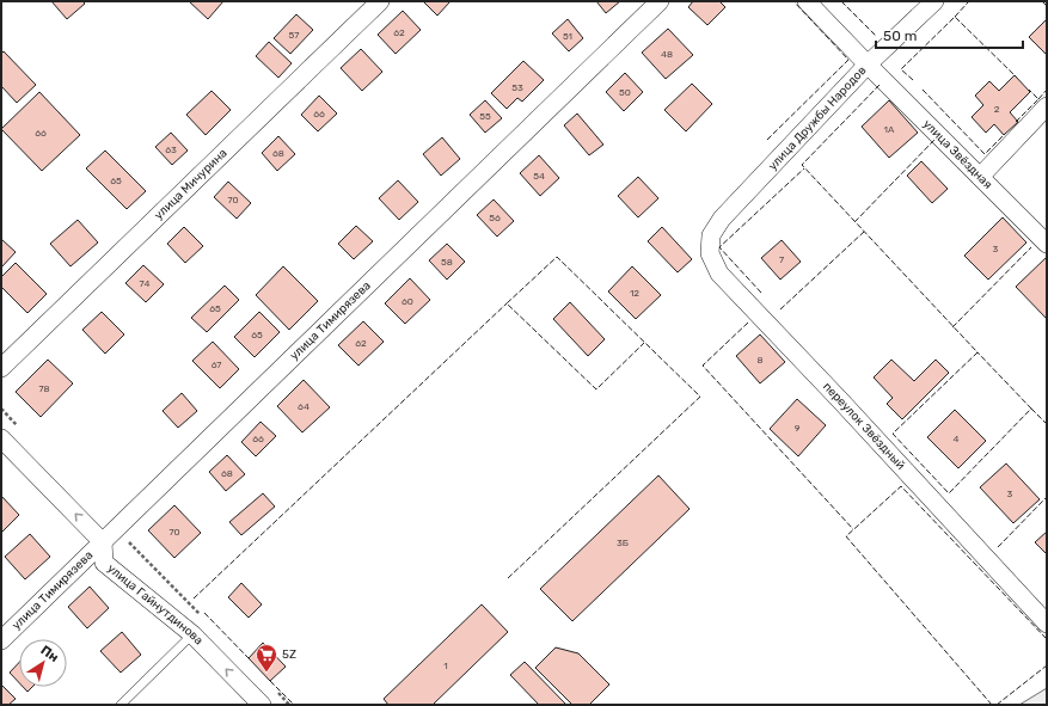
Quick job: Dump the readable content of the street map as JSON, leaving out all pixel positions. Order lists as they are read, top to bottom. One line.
{"streets":{"street":["улица Дружбы Народов","улица Звёздная","улица Мичурина","улица Тимирязева","переулок Звёздный","улица Гайнутдинова"]},"crossings":[["улица Дружбы Народов","улица Звёздная"],["улица Дружбы Народов","переулок Звёздный"],["улица Тимирязева","улица Гайнутдинова"]],"one_way":["улица Гайнутдинова"],"places":{"supermarket":["5Z"]},"house_numbers":["62","57","51","48","53","50","2","66","55","1А","66","63","68","54","65","70","56","3","7","58","74","12","60","65","65","62","8","67","78","64","9","66","4","68","3","70","3Б","1"],"scale_bar":"50 m","north":"top right"}
